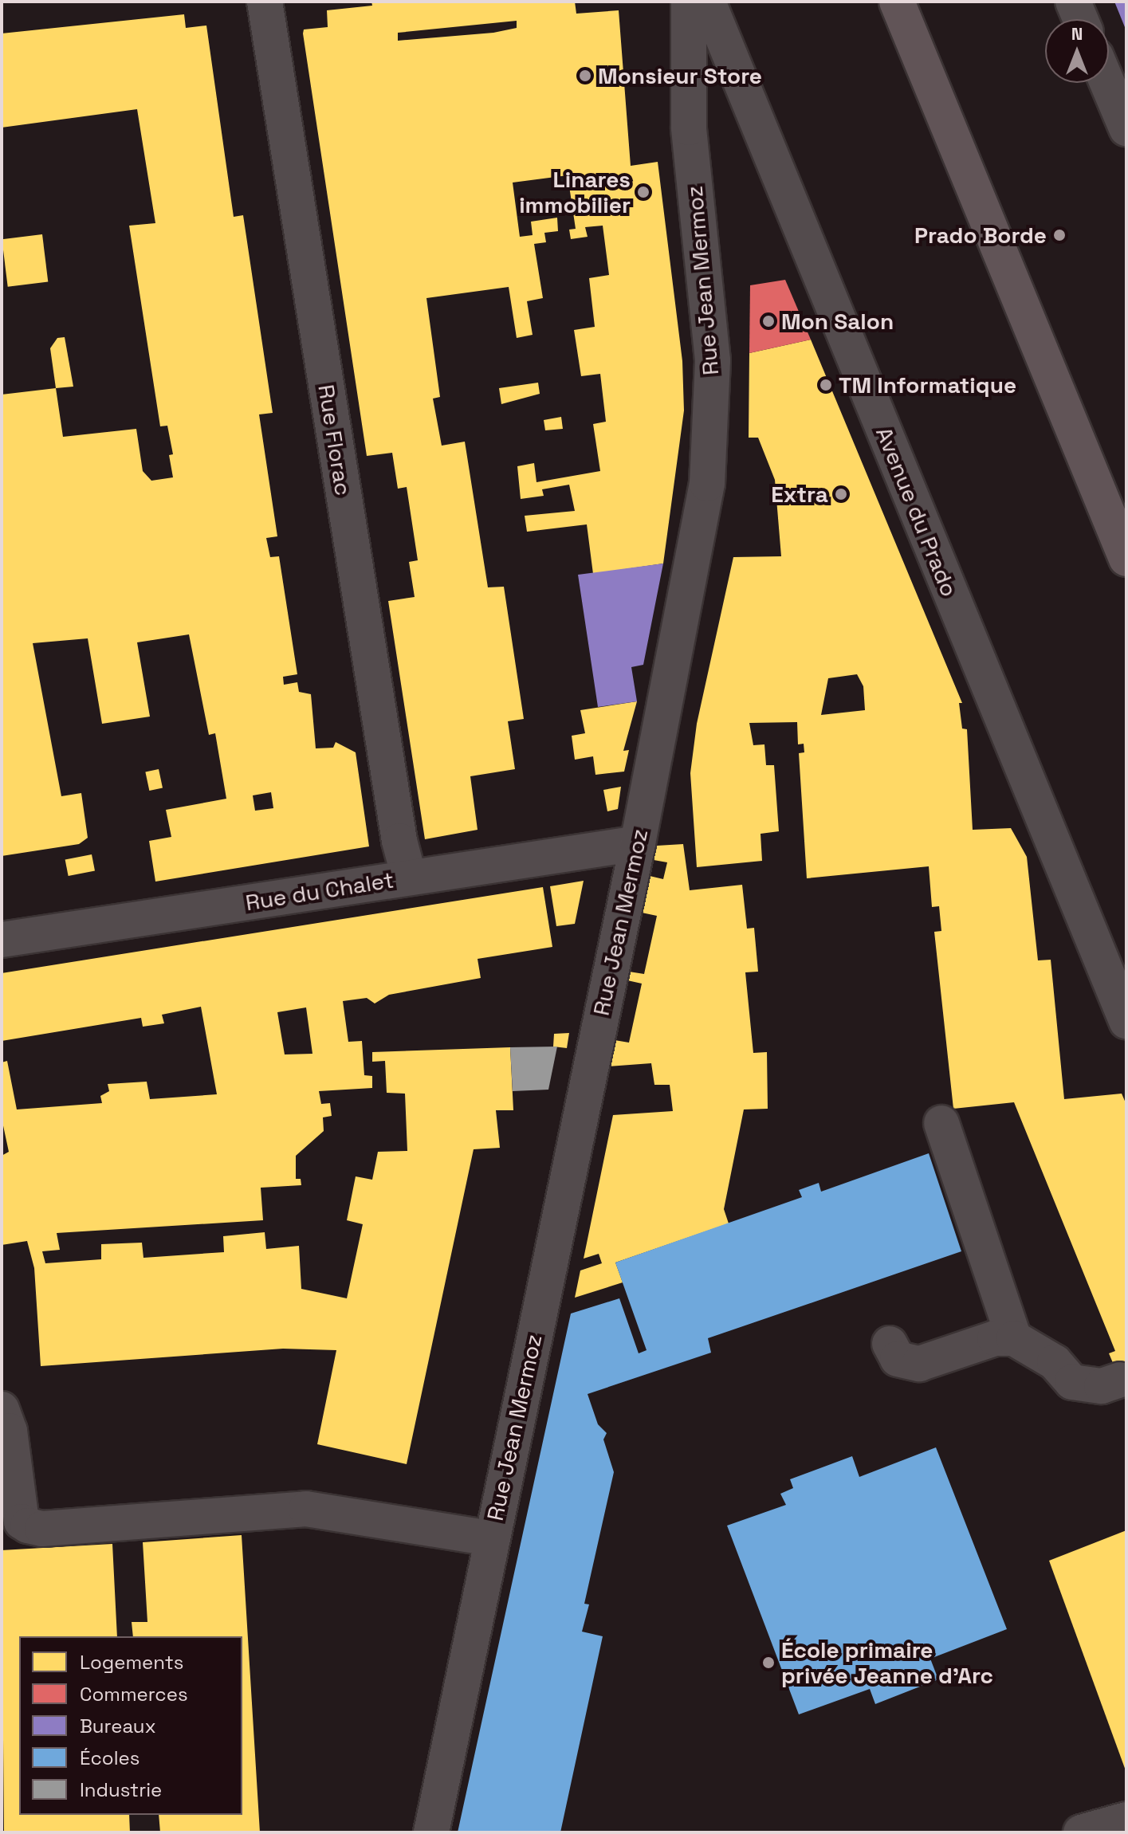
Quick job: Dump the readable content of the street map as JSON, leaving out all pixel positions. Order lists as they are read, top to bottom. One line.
{"streets":{"street":["Rue Jean Mermoz","Rue Florac","Avenue du Prado","Rue du Chalet"]},"crossings":[["Rue Jean Mermoz","Rue du Chalet"],["Rue Florac","Rue du Chalet"]],"places":["Monsieur Store","Linares immobilier","Prado Borde","Mon Salon","TM Informatique","Extra","École primaire privée Jeanne d'Arc"],"legend":["Logements","Commerces","Bureaux","Écoles","Industrie"],"north":"top"}
